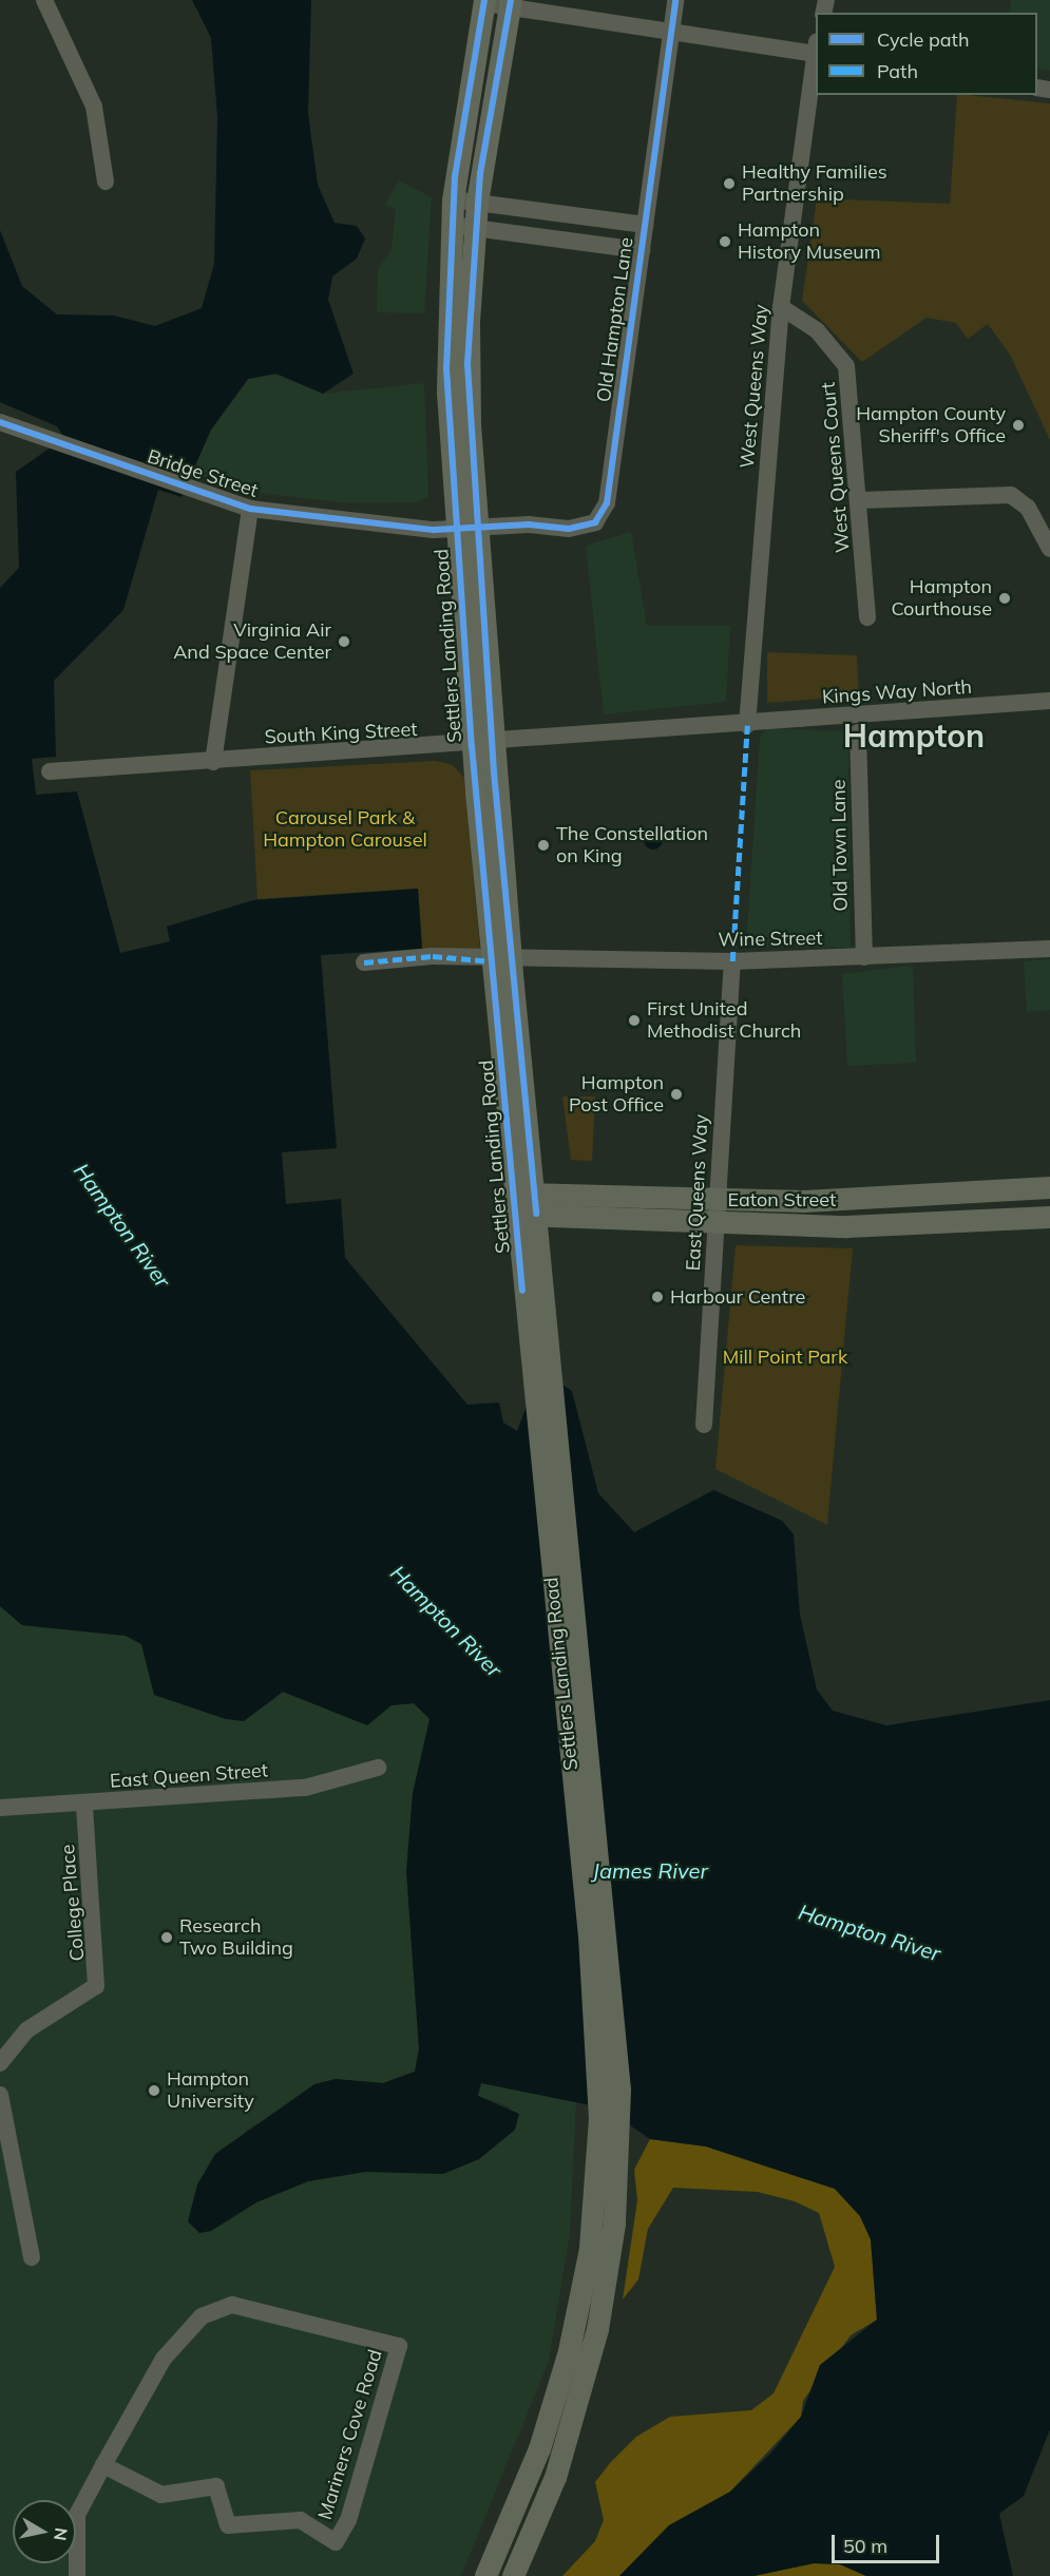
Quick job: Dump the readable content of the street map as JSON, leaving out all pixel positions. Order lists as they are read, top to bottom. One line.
{"streets":{"main road":["Settlers Landing Road","Eaton Street"],"street":["Old Hampton Lane","West Queens Way","West Queens Court","Bridge Street","Kings Way North","South King Street","Old Town Lane","Wine Street","East Queens Way","East Queen Street","College Place","Mariners Cove Road"]},"crossings":[["Old Hampton Lane","Bridge Street"],["Old Hampton Lane","Settlers Landing Road"],["West Queens Way","West Queens Court"],["West Queens Way","Kings Way North"],["West Queens Way","South King Street"],["Bridge Street","Settlers Landing Road"],["Settlers Landing Road","South King Street"],["Settlers Landing Road","Wine Street"],["Settlers Landing Road","Eaton Street"],["Kings Way North","South King Street"],["Old Town Lane","Wine Street"],["Wine Street","East Queens Way"],["East Queens Way","Eaton Street"],["East Queen Street","College Place"]],"districts":["Hampton"],"water":["Hampton River","James River"],"parks":["Carousel Park & Hampton Carousel","Mill Point Park"],"places":["Healthy Families Partnership","Hampton History Museum","Hampton County Sheriff's Office","Hampton Courthouse","Virginia Air And Space Center","The Constellation on King","First United Methodist Church","Hampton Post Office","Harbour Centre","Research Two Building","Hampton University"],"legend":["Cycle path","Path"],"scale_bar":"50 m","north":"right"}
